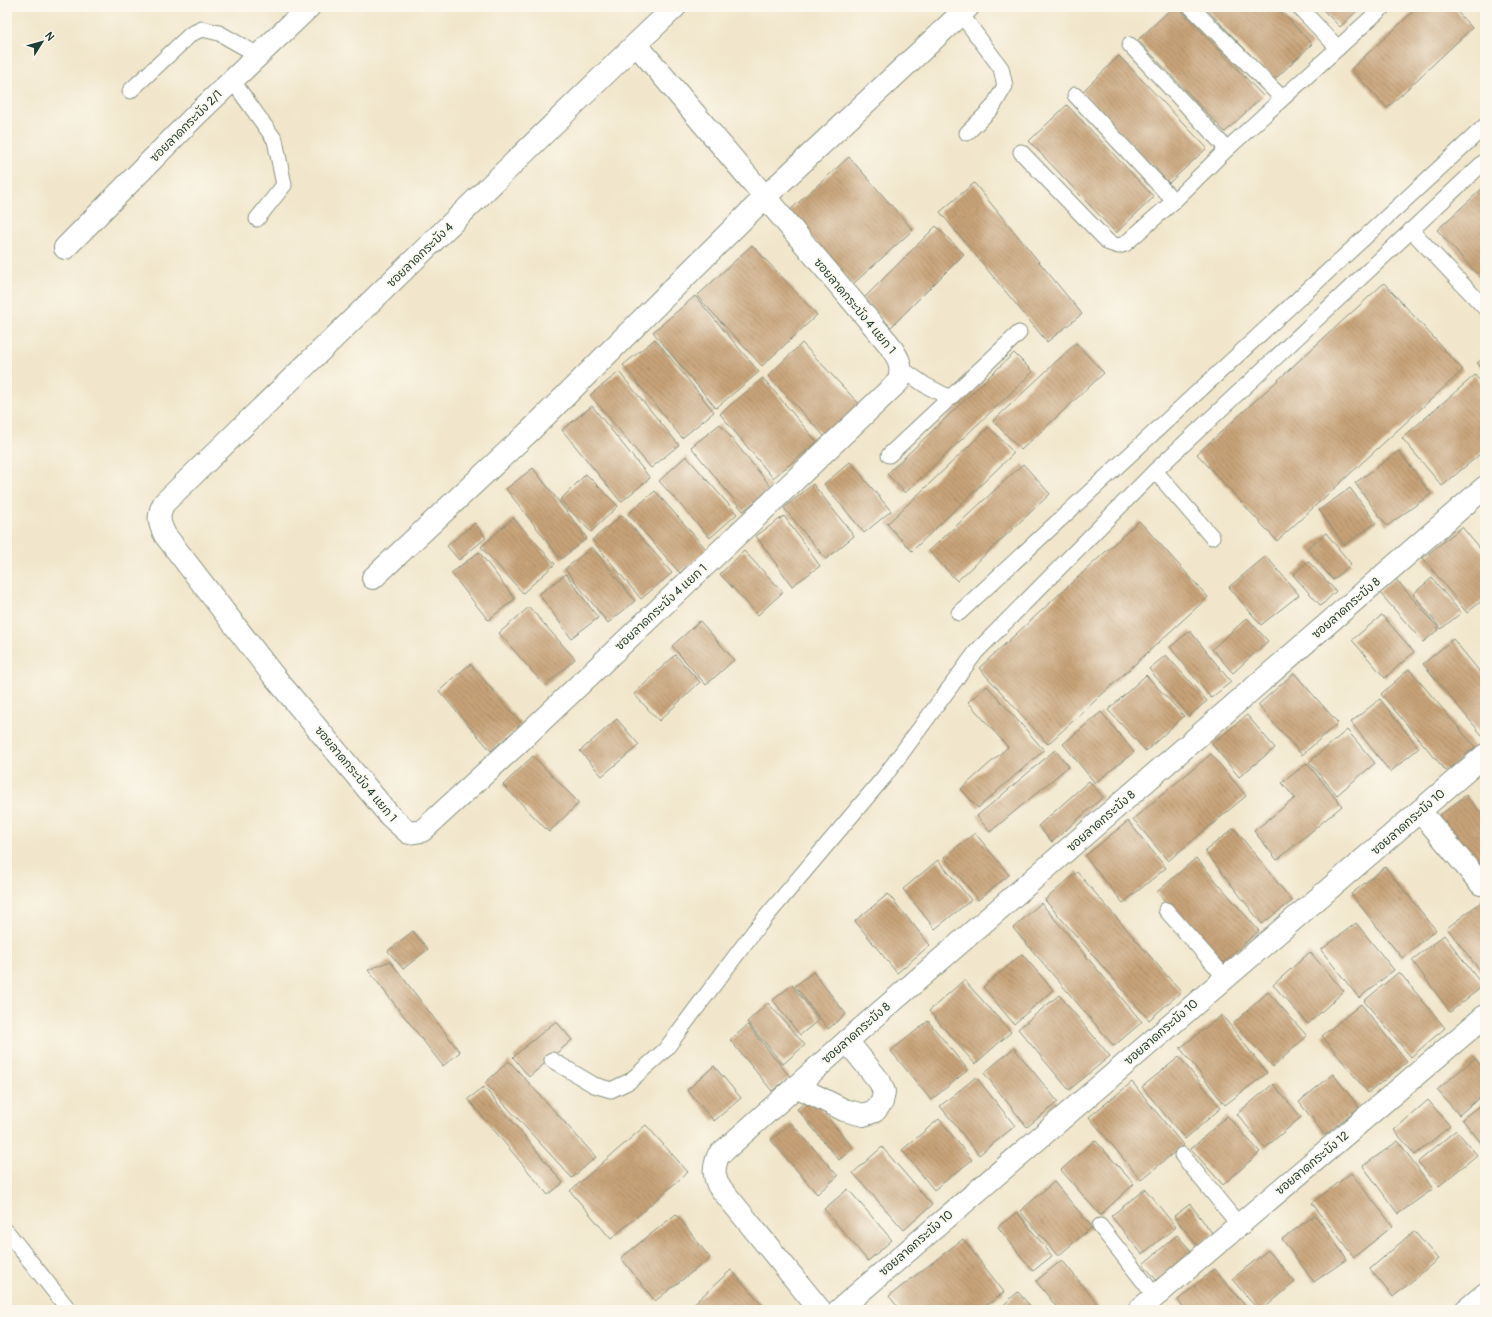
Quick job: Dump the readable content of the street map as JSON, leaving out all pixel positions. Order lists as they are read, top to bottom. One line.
{"streets":{"street":["ซอยลาดกระบัง 2/1","ซอยลาดกระบัง 4","ซอยลาดกระบัง 4 แยก 1","ซอยลาดกระบัง 8","ซอยลาดกระบัง 10","ซอยลาดกระบัง 12"]},"crossings":[["ซอยลาดกระบัง 4","ซอยลาดกระบัง 4 แยก 1"]],"north":"top right"}
